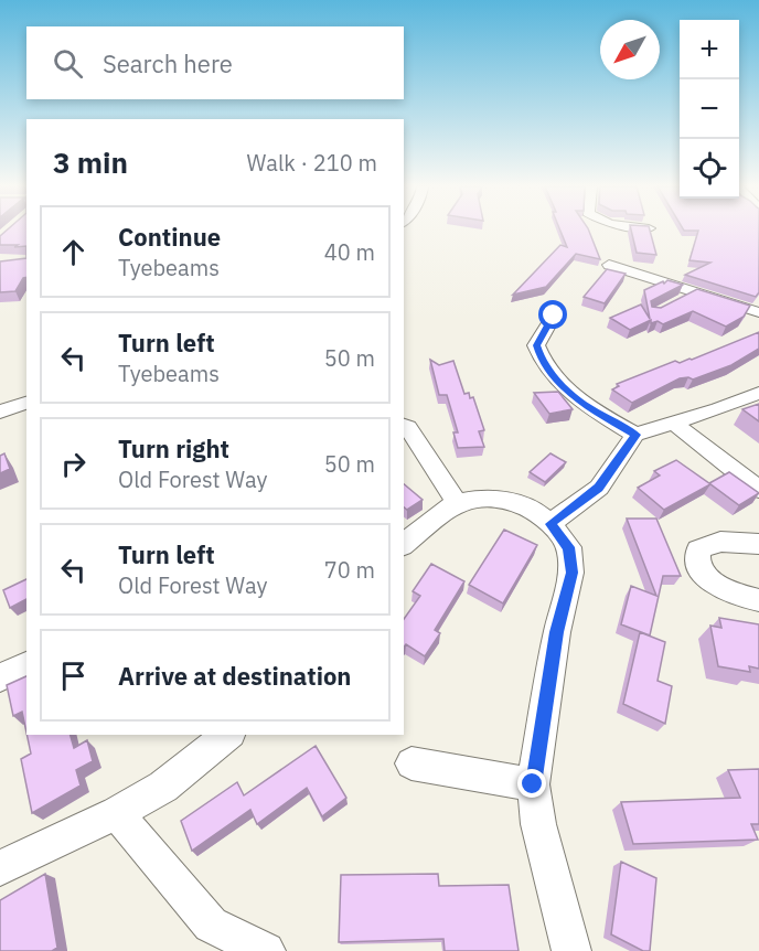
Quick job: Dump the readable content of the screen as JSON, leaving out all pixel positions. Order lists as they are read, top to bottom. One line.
{"north":"bottom left","page":{"map_buttons":["+","−"],"search":"Search here","heading":["3 min","Walk · 210 m"],"list":[["Continue","Tyebeams","40 m"],["Turn left","Tyebeams","50 m"],["Turn right","Old Forest Way","50 m"],["Turn left","Old Forest Way","70 m"],"Arrive at destination"]}}
